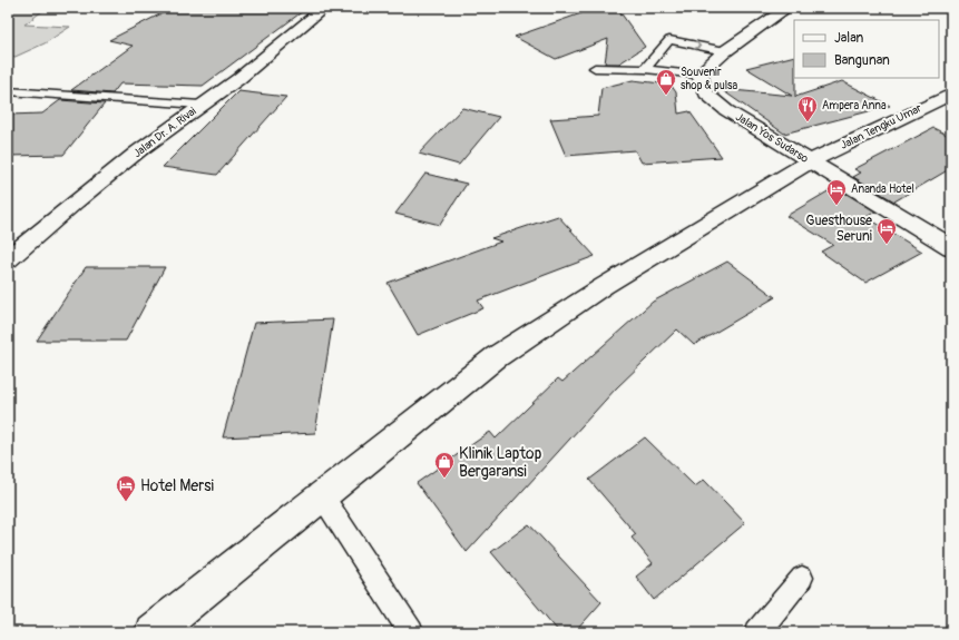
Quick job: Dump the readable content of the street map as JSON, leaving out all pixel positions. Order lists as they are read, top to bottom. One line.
{"streets":{"main road":["Jalan Tengku Umar","Jalan Dr. A. Rivai","Jalan Yos Sudarso"]},"crossings":[["Jalan Tengku Umar","Jalan Yos Sudarso"]],"places":{"shop":["Souvenir shop & pulsa","Klinik Laptop Bergaransi"],"restaurant":["Ampera Anna"],"hotel":["Ananda Hotel","Guesthouse Seruni","Hotel Mersi"]},"legend":["Jalan","Bangunan"]}
